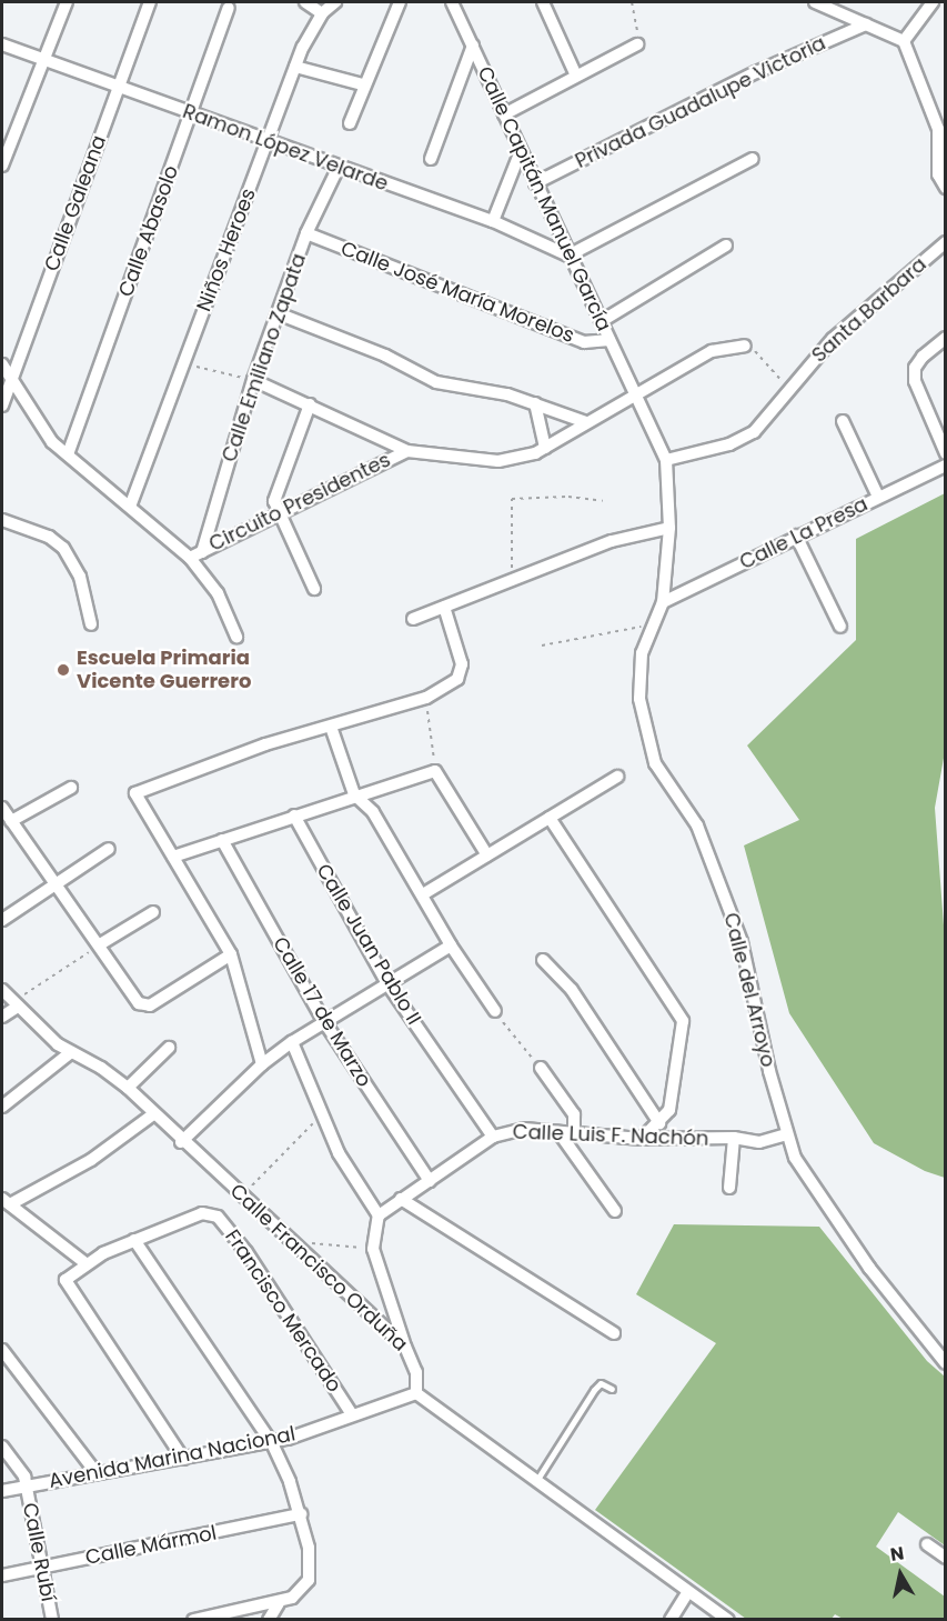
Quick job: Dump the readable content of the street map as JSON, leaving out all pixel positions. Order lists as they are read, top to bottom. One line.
{"streets":{"street":["Privada Guadalupe Victoria","Ramon López Velarde","Calle Capitán Manuel García","Calle Galeana","Calle Abasolo","Niños Heroes","Calle José María Morelos","Santa Barbara","Calle Emiliano Zapata","Circuito Presidentes","Calle La Presa","Calle Juan Pablo II","Calle del Arroyo","Calle 17 de Marzo","Calle Luis F. Nachón","Calle Francisco Orduña","Francisco Mercado","Avenida Marina Nacional","Calle Mármol","Calle Rubí"]},"crossings":[["Privada Guadalupe Victoria","Calle Capitán Manuel García"],["Ramon López Velarde","Calle Capitán Manuel García"],["Ramon López Velarde","Calle Galeana"],["Ramon López Velarde","Calle Abasolo"],["Ramon López Velarde","Niños Heroes"],["Ramon López Velarde","Calle Emiliano Zapata"],["Calle Capitán Manuel García","Calle José María Morelos"],["Calle Capitán Manuel García","Circuito Presidentes"],["Calle Capitán Manuel García","Calle del Arroyo"],["Calle José María Morelos","Calle Emiliano Zapata"],["Santa Barbara","Calle del Arroyo"],["Calle Emiliano Zapata","Circuito Presidentes"],["Circuito Presidentes","Calle del Arroyo"],["Calle La Presa","Calle del Arroyo"],["Calle Juan Pablo II","Calle Luis F. Nachón"],["Calle del Arroyo","Calle Luis F. Nachón"],["Calle 17 de Marzo","Calle Luis F. Nachón"],["Calle Francisco Orduña","Avenida Marina Nacional"],["Francisco Mercado","Avenida Marina Nacional"],["Avenida Marina Nacional","Calle Rubí"],["Calle Mármol","Calle Rubí"]],"places":["Escuela Primaria Vicente Guerrero"],"north":"top"}
